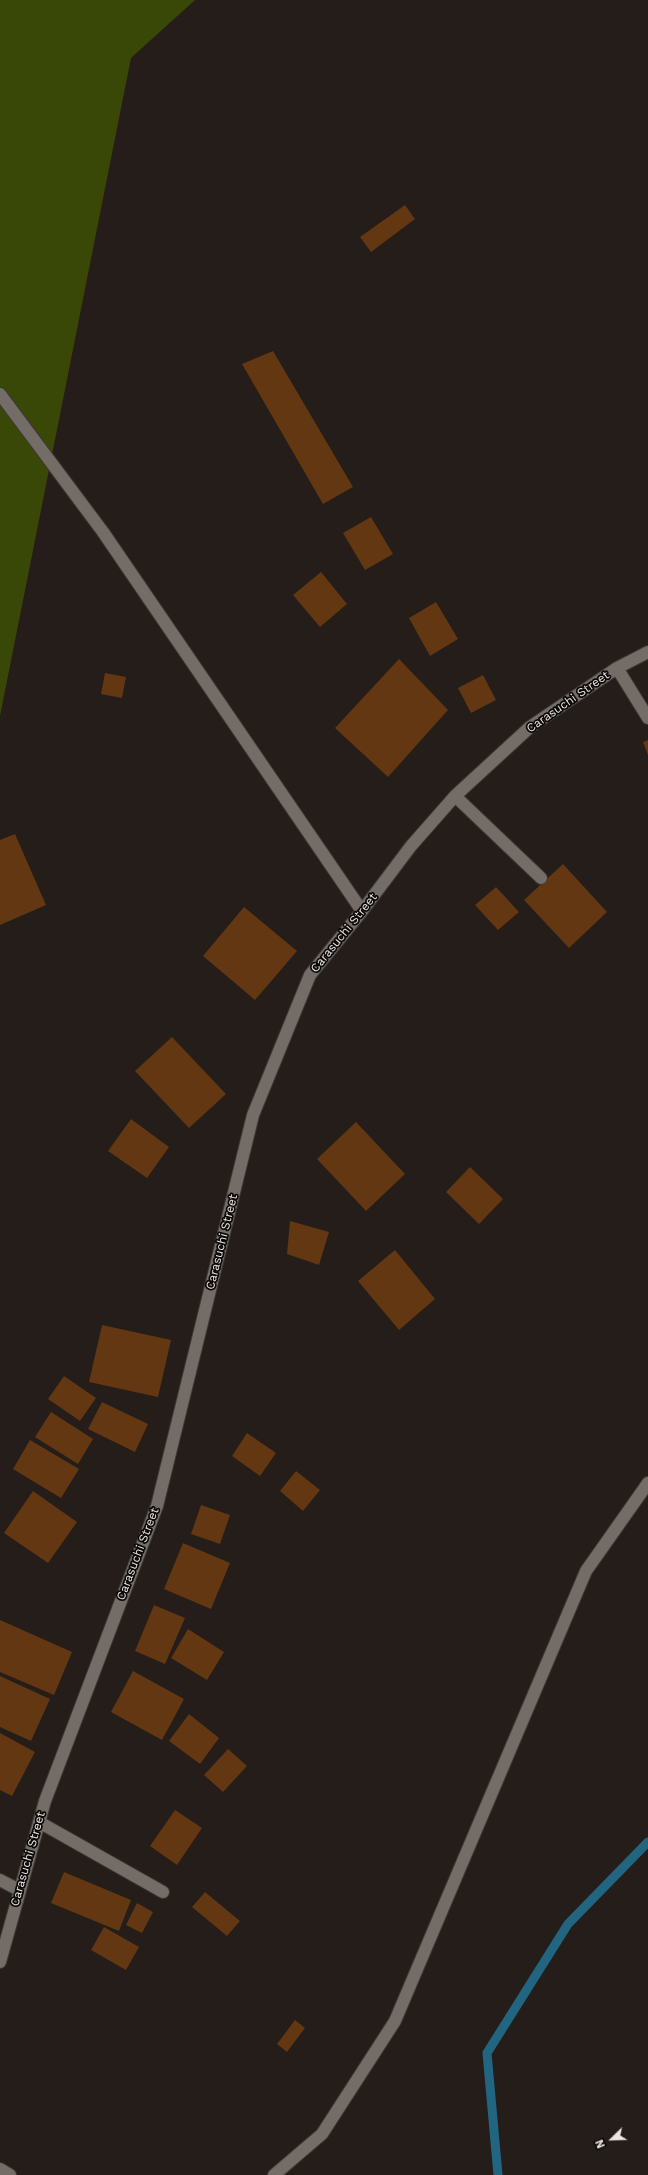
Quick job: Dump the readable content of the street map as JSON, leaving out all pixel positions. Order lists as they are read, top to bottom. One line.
{"streets":{"street":["Carasuchi Street"]},"north":"bottom left"}
